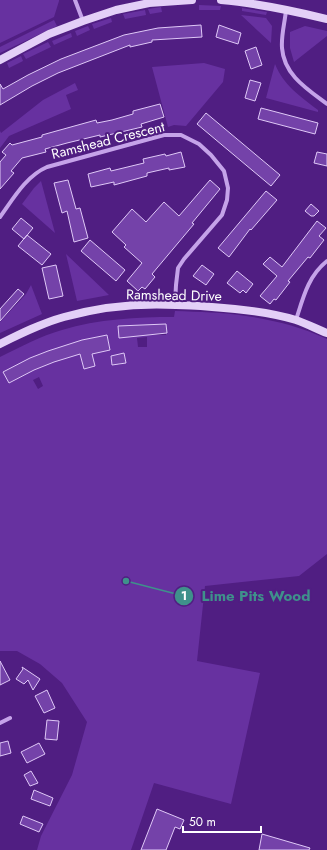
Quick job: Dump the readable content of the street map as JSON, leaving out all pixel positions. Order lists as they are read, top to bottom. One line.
{"streets":{"street":["Ramshead Crescent","Ramshead Drive"]},"crossings":[["Ramshead Crescent","Ramshead Drive"]],"places":["Lime Pits Wood"],"scale_bar":"50 m"}
